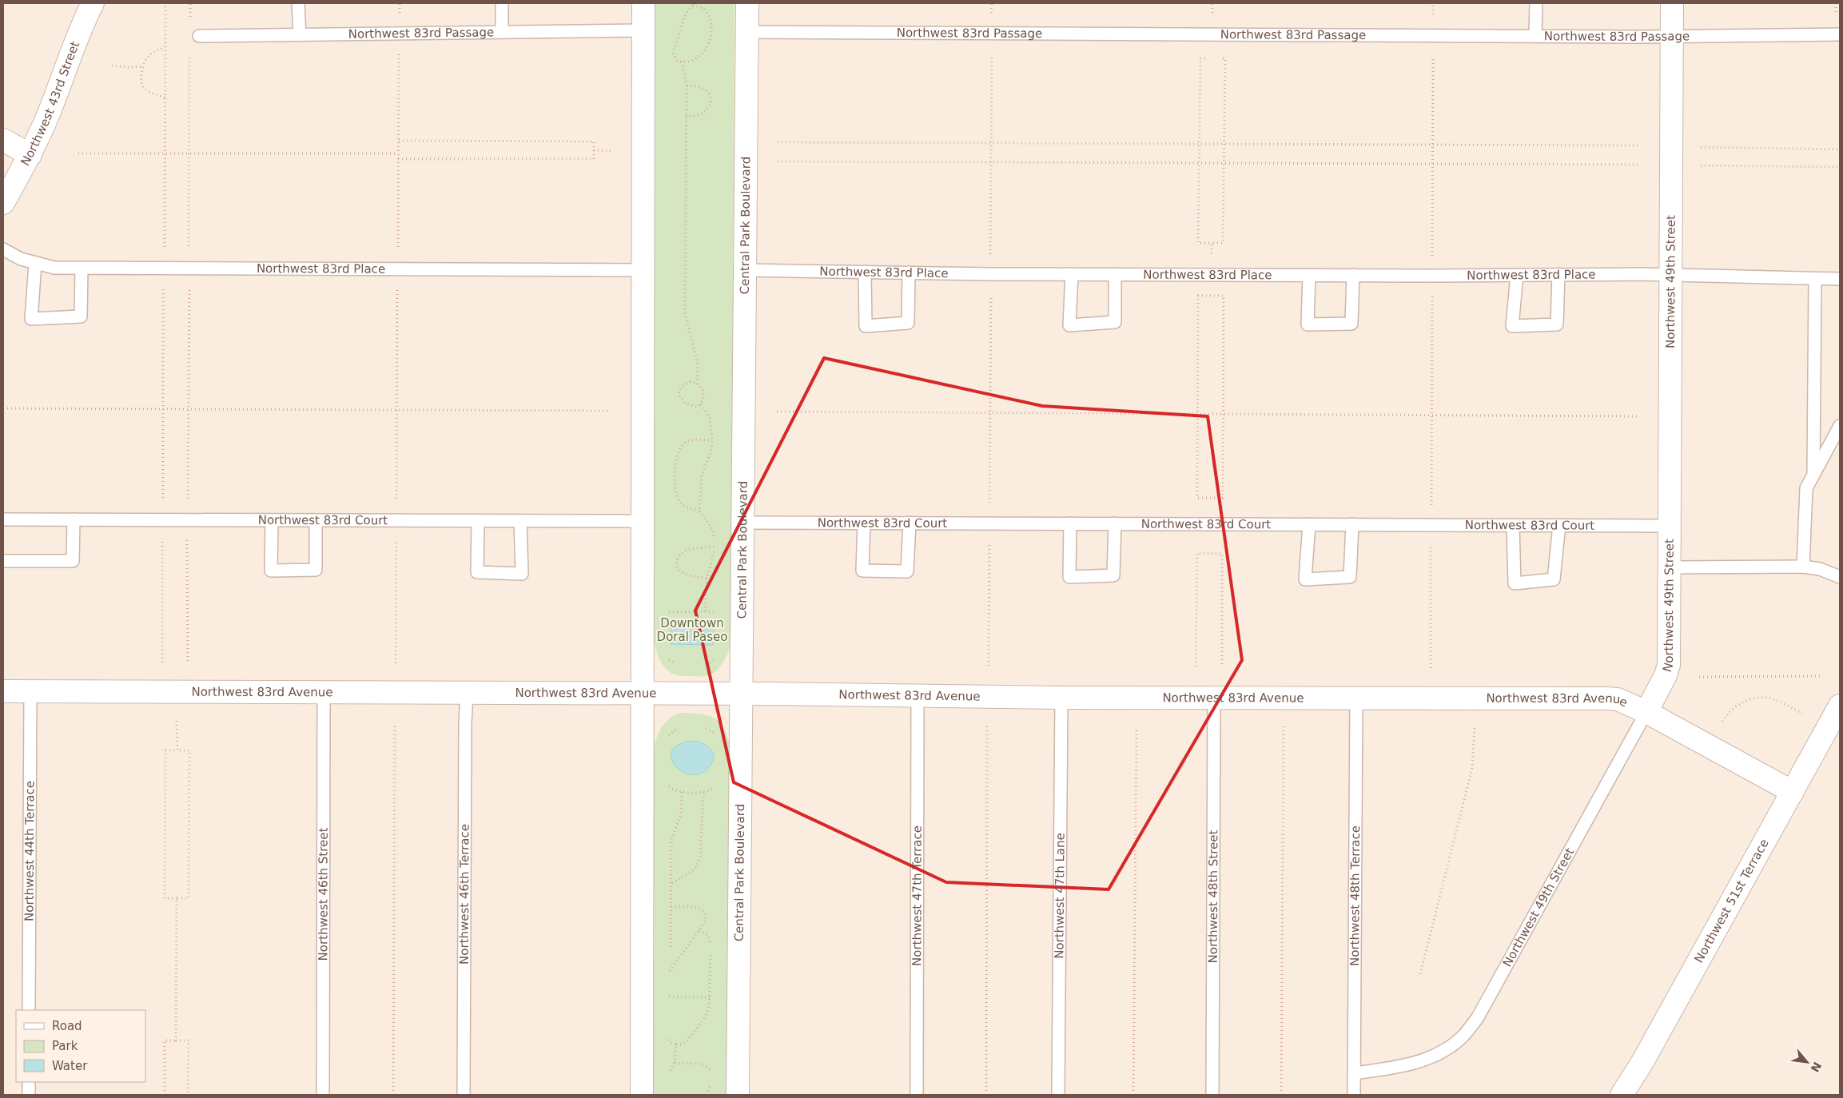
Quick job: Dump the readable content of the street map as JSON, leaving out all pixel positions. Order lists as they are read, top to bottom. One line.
{"streets":{"street":["Northwest 43rd Street","Central Park Boulevard","Northwest 49th Street","Northwest 83rd Avenue","Northwest 51st Terrace"],"lane":["Northwest 83rd Passage","Northwest 83rd Place","Northwest 83rd Court","Northwest 44th Terrace","Northwest 46th Terrace","Northwest 46th Street","Northwest 47th Terrace","Northwest 48th Terrace","Northwest 47th Lane","Northwest 48th Street"]},"crossings":[["Northwest 83rd Passage","Central Park Boulevard"],["Northwest 83rd Passage","Northwest 49th Street"],["Central Park Boulevard","Northwest 83rd Place"],["Central Park Boulevard","Northwest 83rd Court"],["Central Park Boulevard","Northwest 83rd Avenue"],["Northwest 83rd Place","Northwest 49th Street"],["Northwest 49th Street","Northwest 83rd Court"],["Northwest 49th Street","Northwest 83rd Avenue"],["Northwest 49th Street","Northwest 48th Terrace"],["Northwest 83rd Avenue","Northwest 44th Terrace"],["Northwest 83rd Avenue","Northwest 46th Terrace"],["Northwest 83rd Avenue","Northwest 46th Street"],["Northwest 83rd Avenue","Northwest 47th Terrace"],["Northwest 83rd Avenue","Northwest 48th Terrace"],["Northwest 83rd Avenue","Northwest 47th Lane"],["Northwest 83rd Avenue","Northwest 48th Street"],["Northwest 83rd Avenue","Northwest 51st Terrace"]],"parks":["Downtown Doral Paseo"],"legend":["Road","Park","Water"],"north":"bottom right"}
